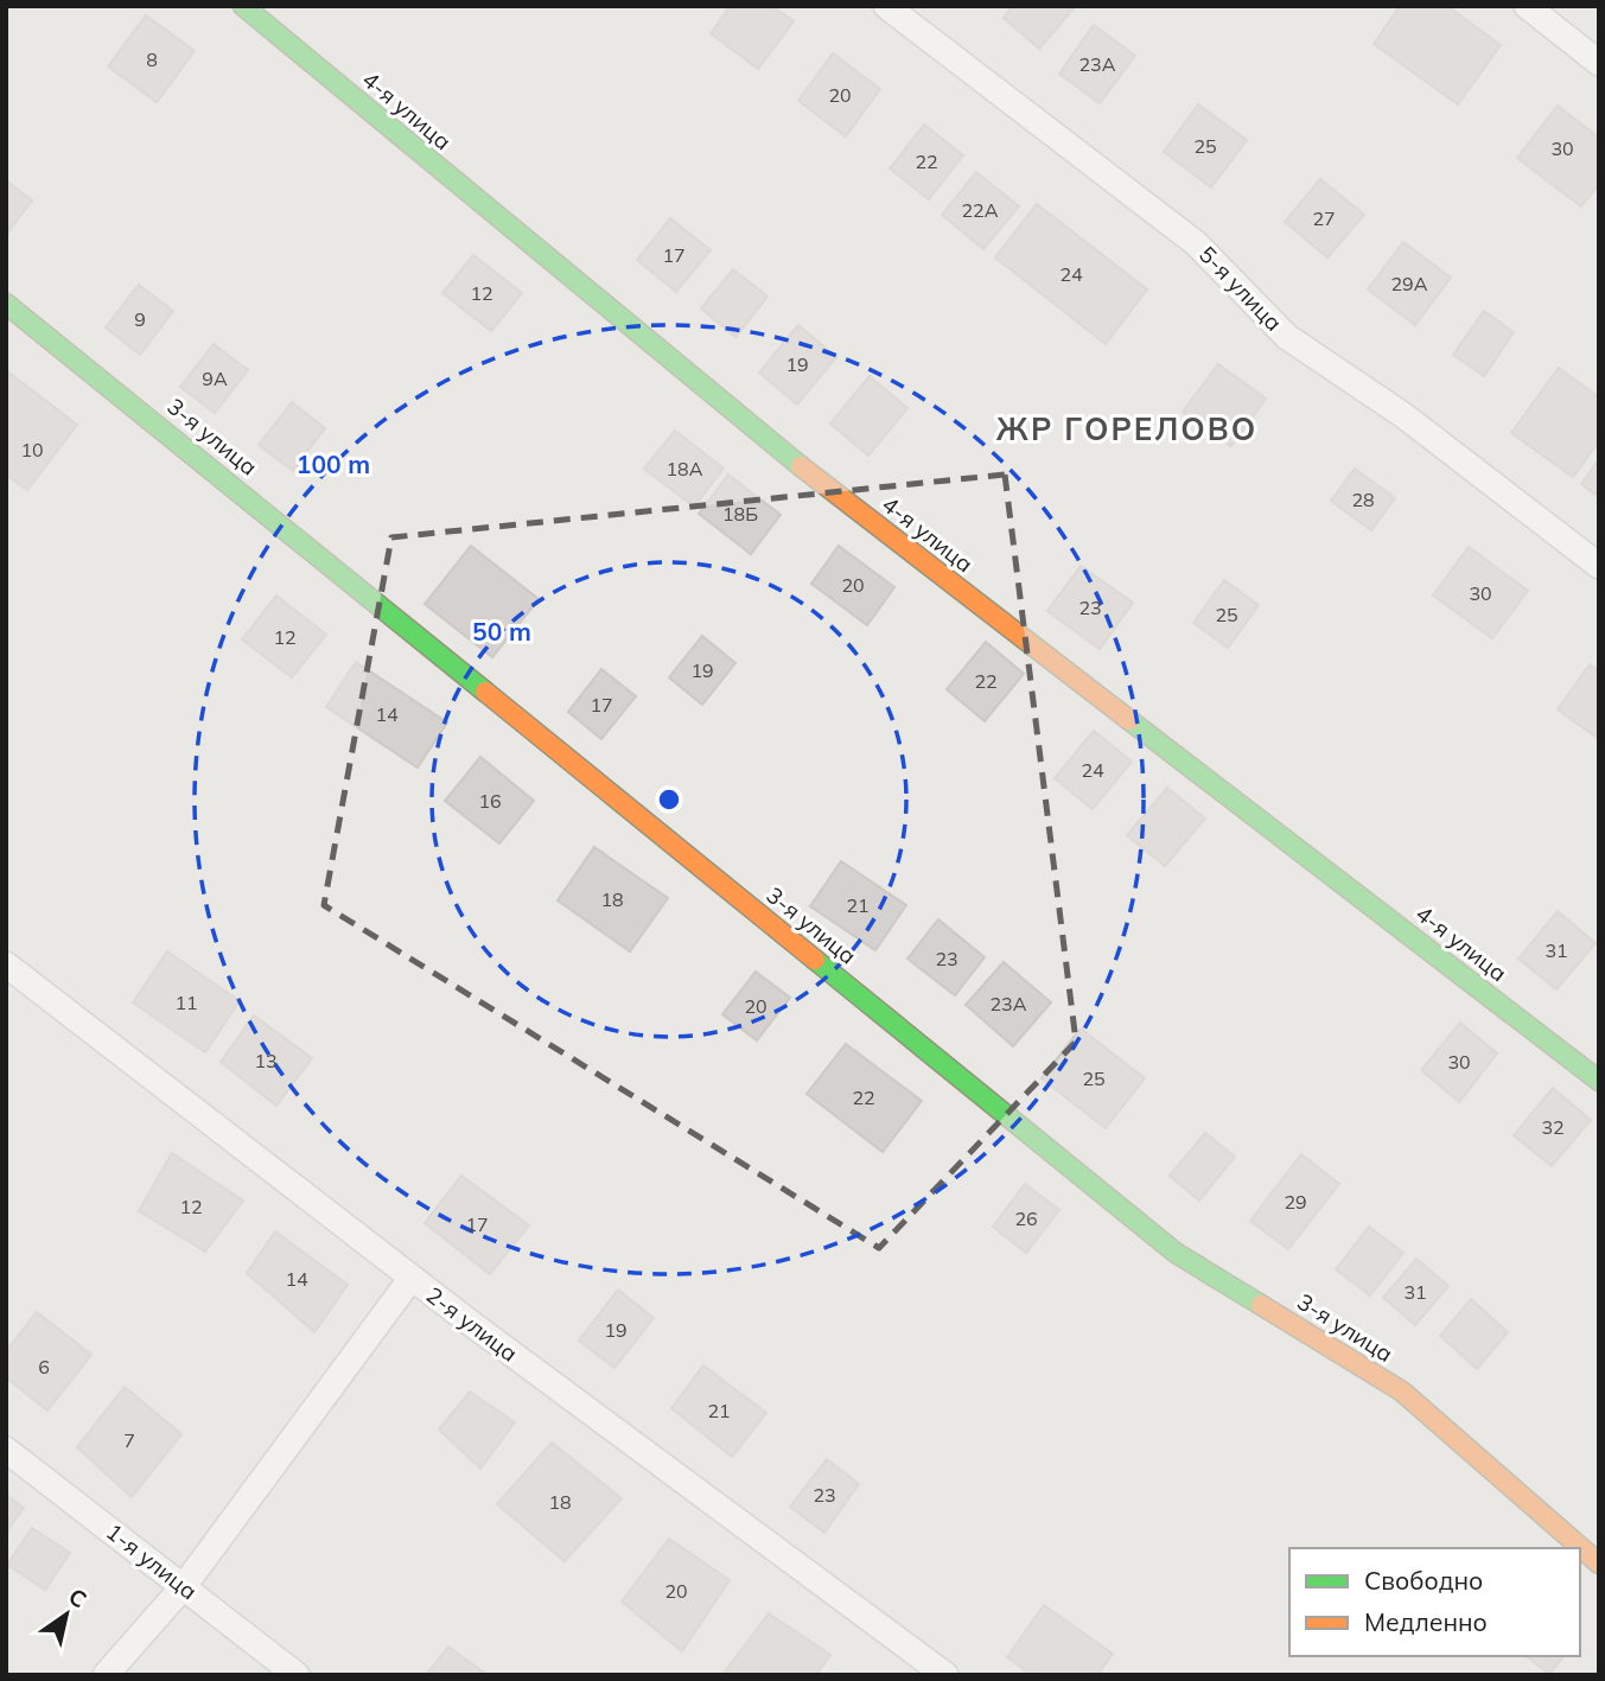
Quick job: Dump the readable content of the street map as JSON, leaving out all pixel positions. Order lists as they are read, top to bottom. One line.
{"streets":{"street":["4-я улица","5-я улица","3-я улица","2-я улица","1-я улица"]},"districts":["ЖР ГОРЕЛОВО"],"house_numbers":["8","23А","20","25","30","22","22А","27","17","24","29А","12","9","19","9А","10","18А","28","18Б","20","30","23","25","12","19","22","17","14","24","16","18","21","31","23","11","23А","20","13","30","25","22","32","29","12","26","17","14","31","19","6","21","7","23","18","20"],"legend":["Свободно","Медленно"],"north":"top right","rings":["100 m","50 m"]}
